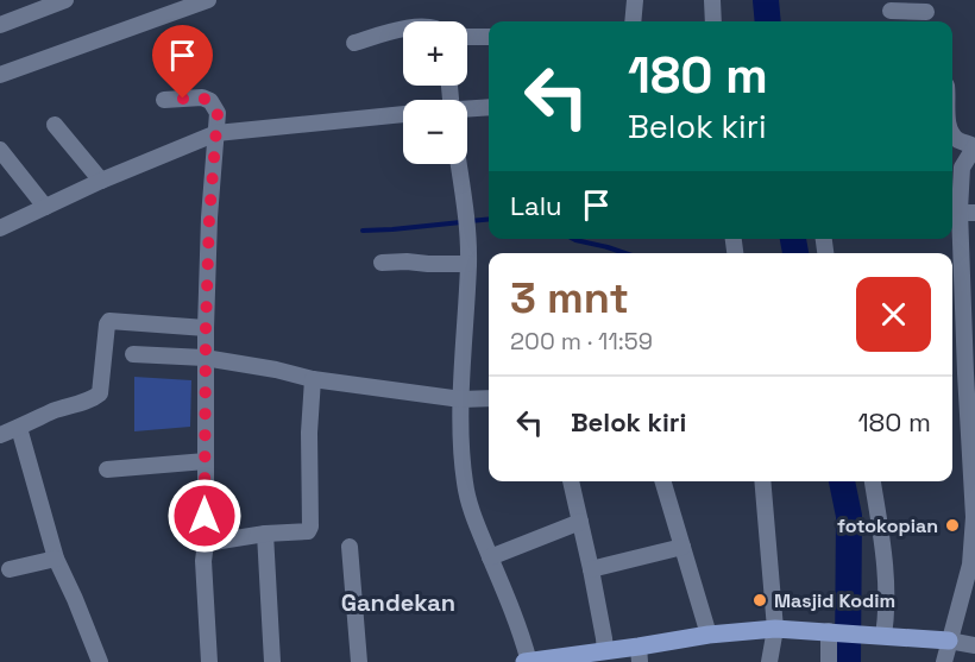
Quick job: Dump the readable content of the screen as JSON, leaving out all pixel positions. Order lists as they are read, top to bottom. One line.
{"districts":["Gandekan"],"places":["fotokopian","Masjid Kodim"],"page":{"map_buttons":["+","−"],"turn":["180 m","Belok kiri"],"then":"Lalu","heading":["3 mnt","200 m · 11:59"],"list":[{"name":"Belok kiri","value":"180 m"}]}}
